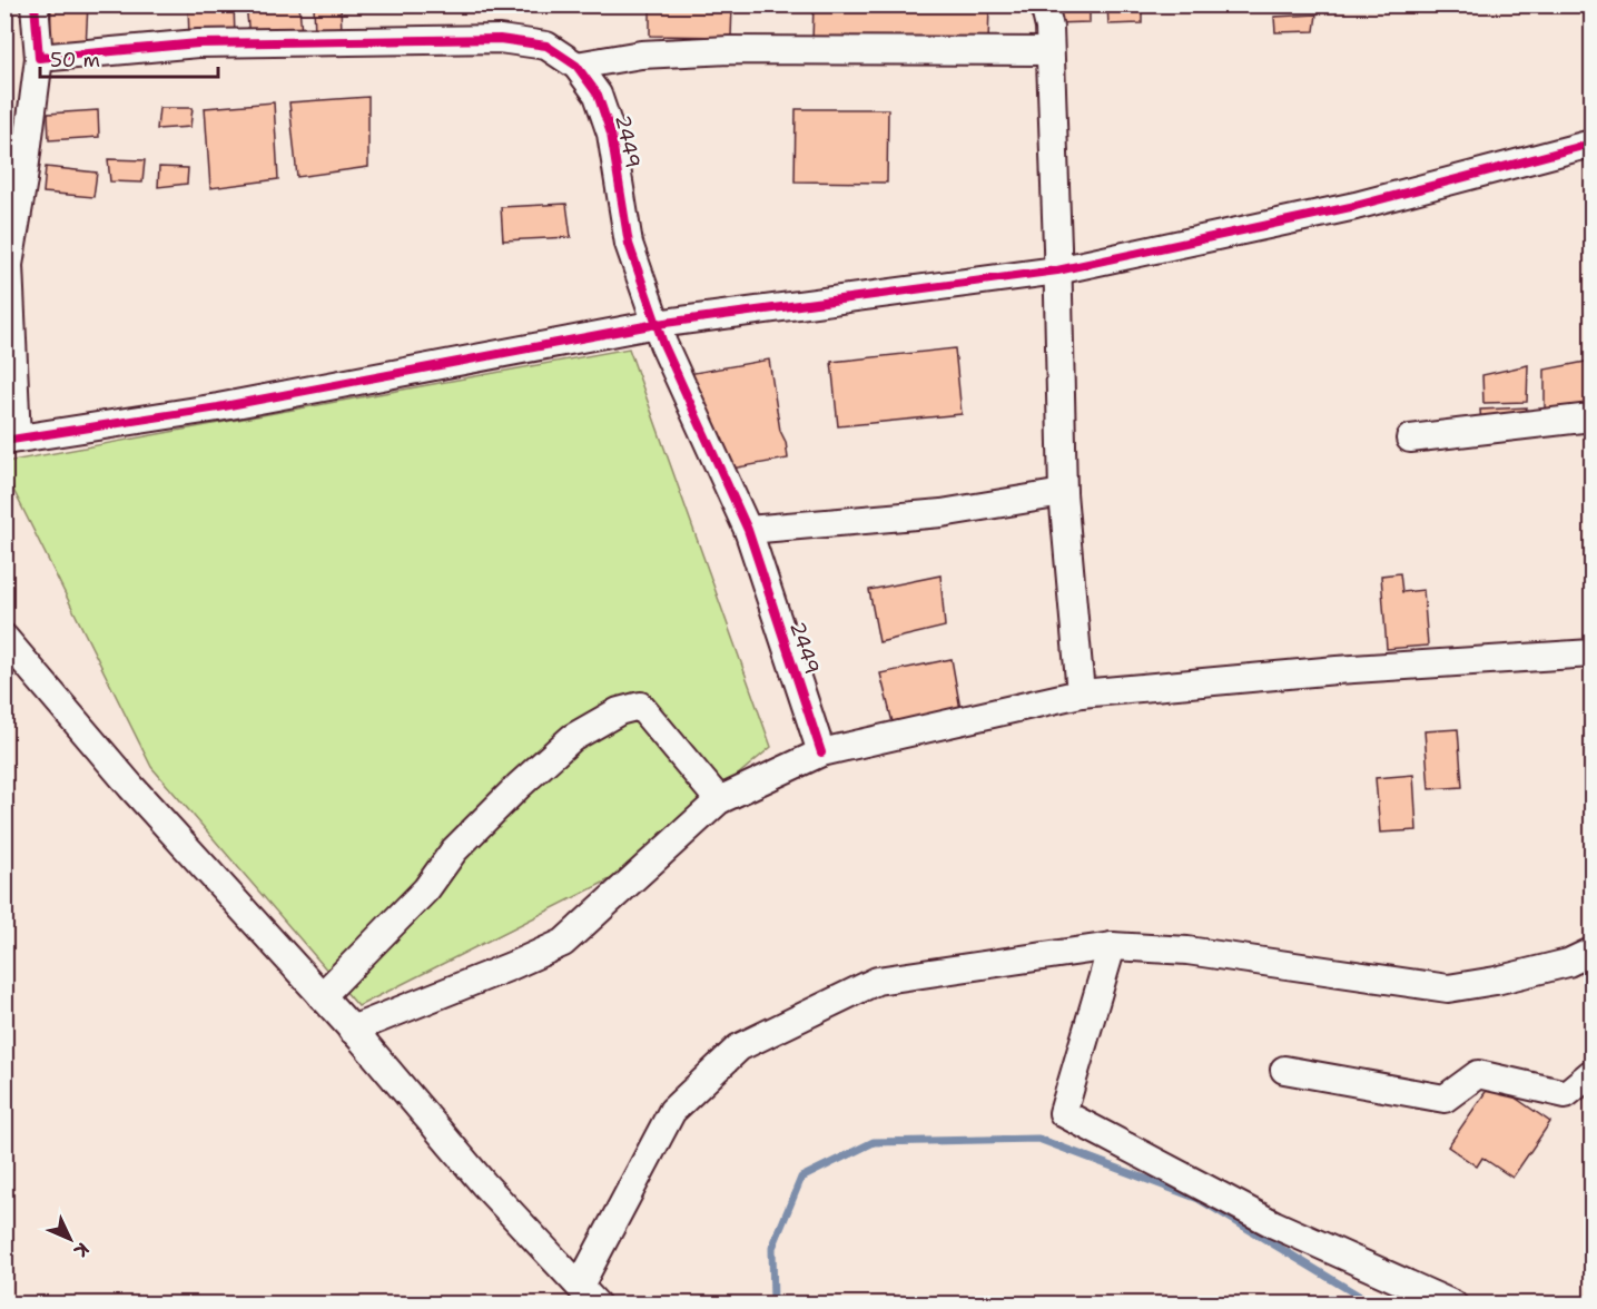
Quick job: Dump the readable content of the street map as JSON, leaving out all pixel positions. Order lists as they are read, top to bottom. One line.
{"streets":{"street":["2449"]},"scale_bar":"50 m","north":"bottom right"}
